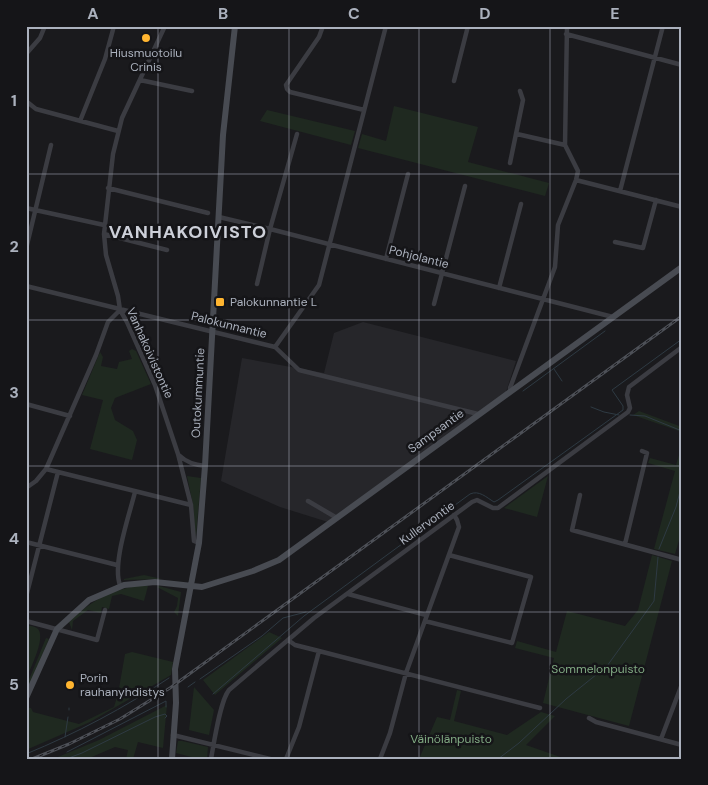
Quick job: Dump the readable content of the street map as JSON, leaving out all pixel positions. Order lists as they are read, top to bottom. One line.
{"streets":{"street":["Pohjolantie","Palokunnantie","Vanhakoivistontie","Outokummuntie","Sampsantie","Kullervontie"]},"crossings":[["Pohjolantie","Outokummuntie"],["Pohjolantie","Sampsantie"],["Palokunnantie","Vanhakoivistontie"],["Palokunnantie","Outokummuntie"],["Palokunnantie","Sampsantie"],["Vanhakoivistontie","Outokummuntie"],["Outokummuntie","Sampsantie"]],"districts":["VANHAKOIVISTO"],"parks":["Sommelonpuisto","Väinölänpuisto"],"places":{"other":["Hiusmuotoilu Crinis","Porin rauhanyhdistys"],"transit":["Palokunnantie L"]},"grid":{"columns":["A","B","C","D","E"],"rows":["1","2","3","4","5"]}}
